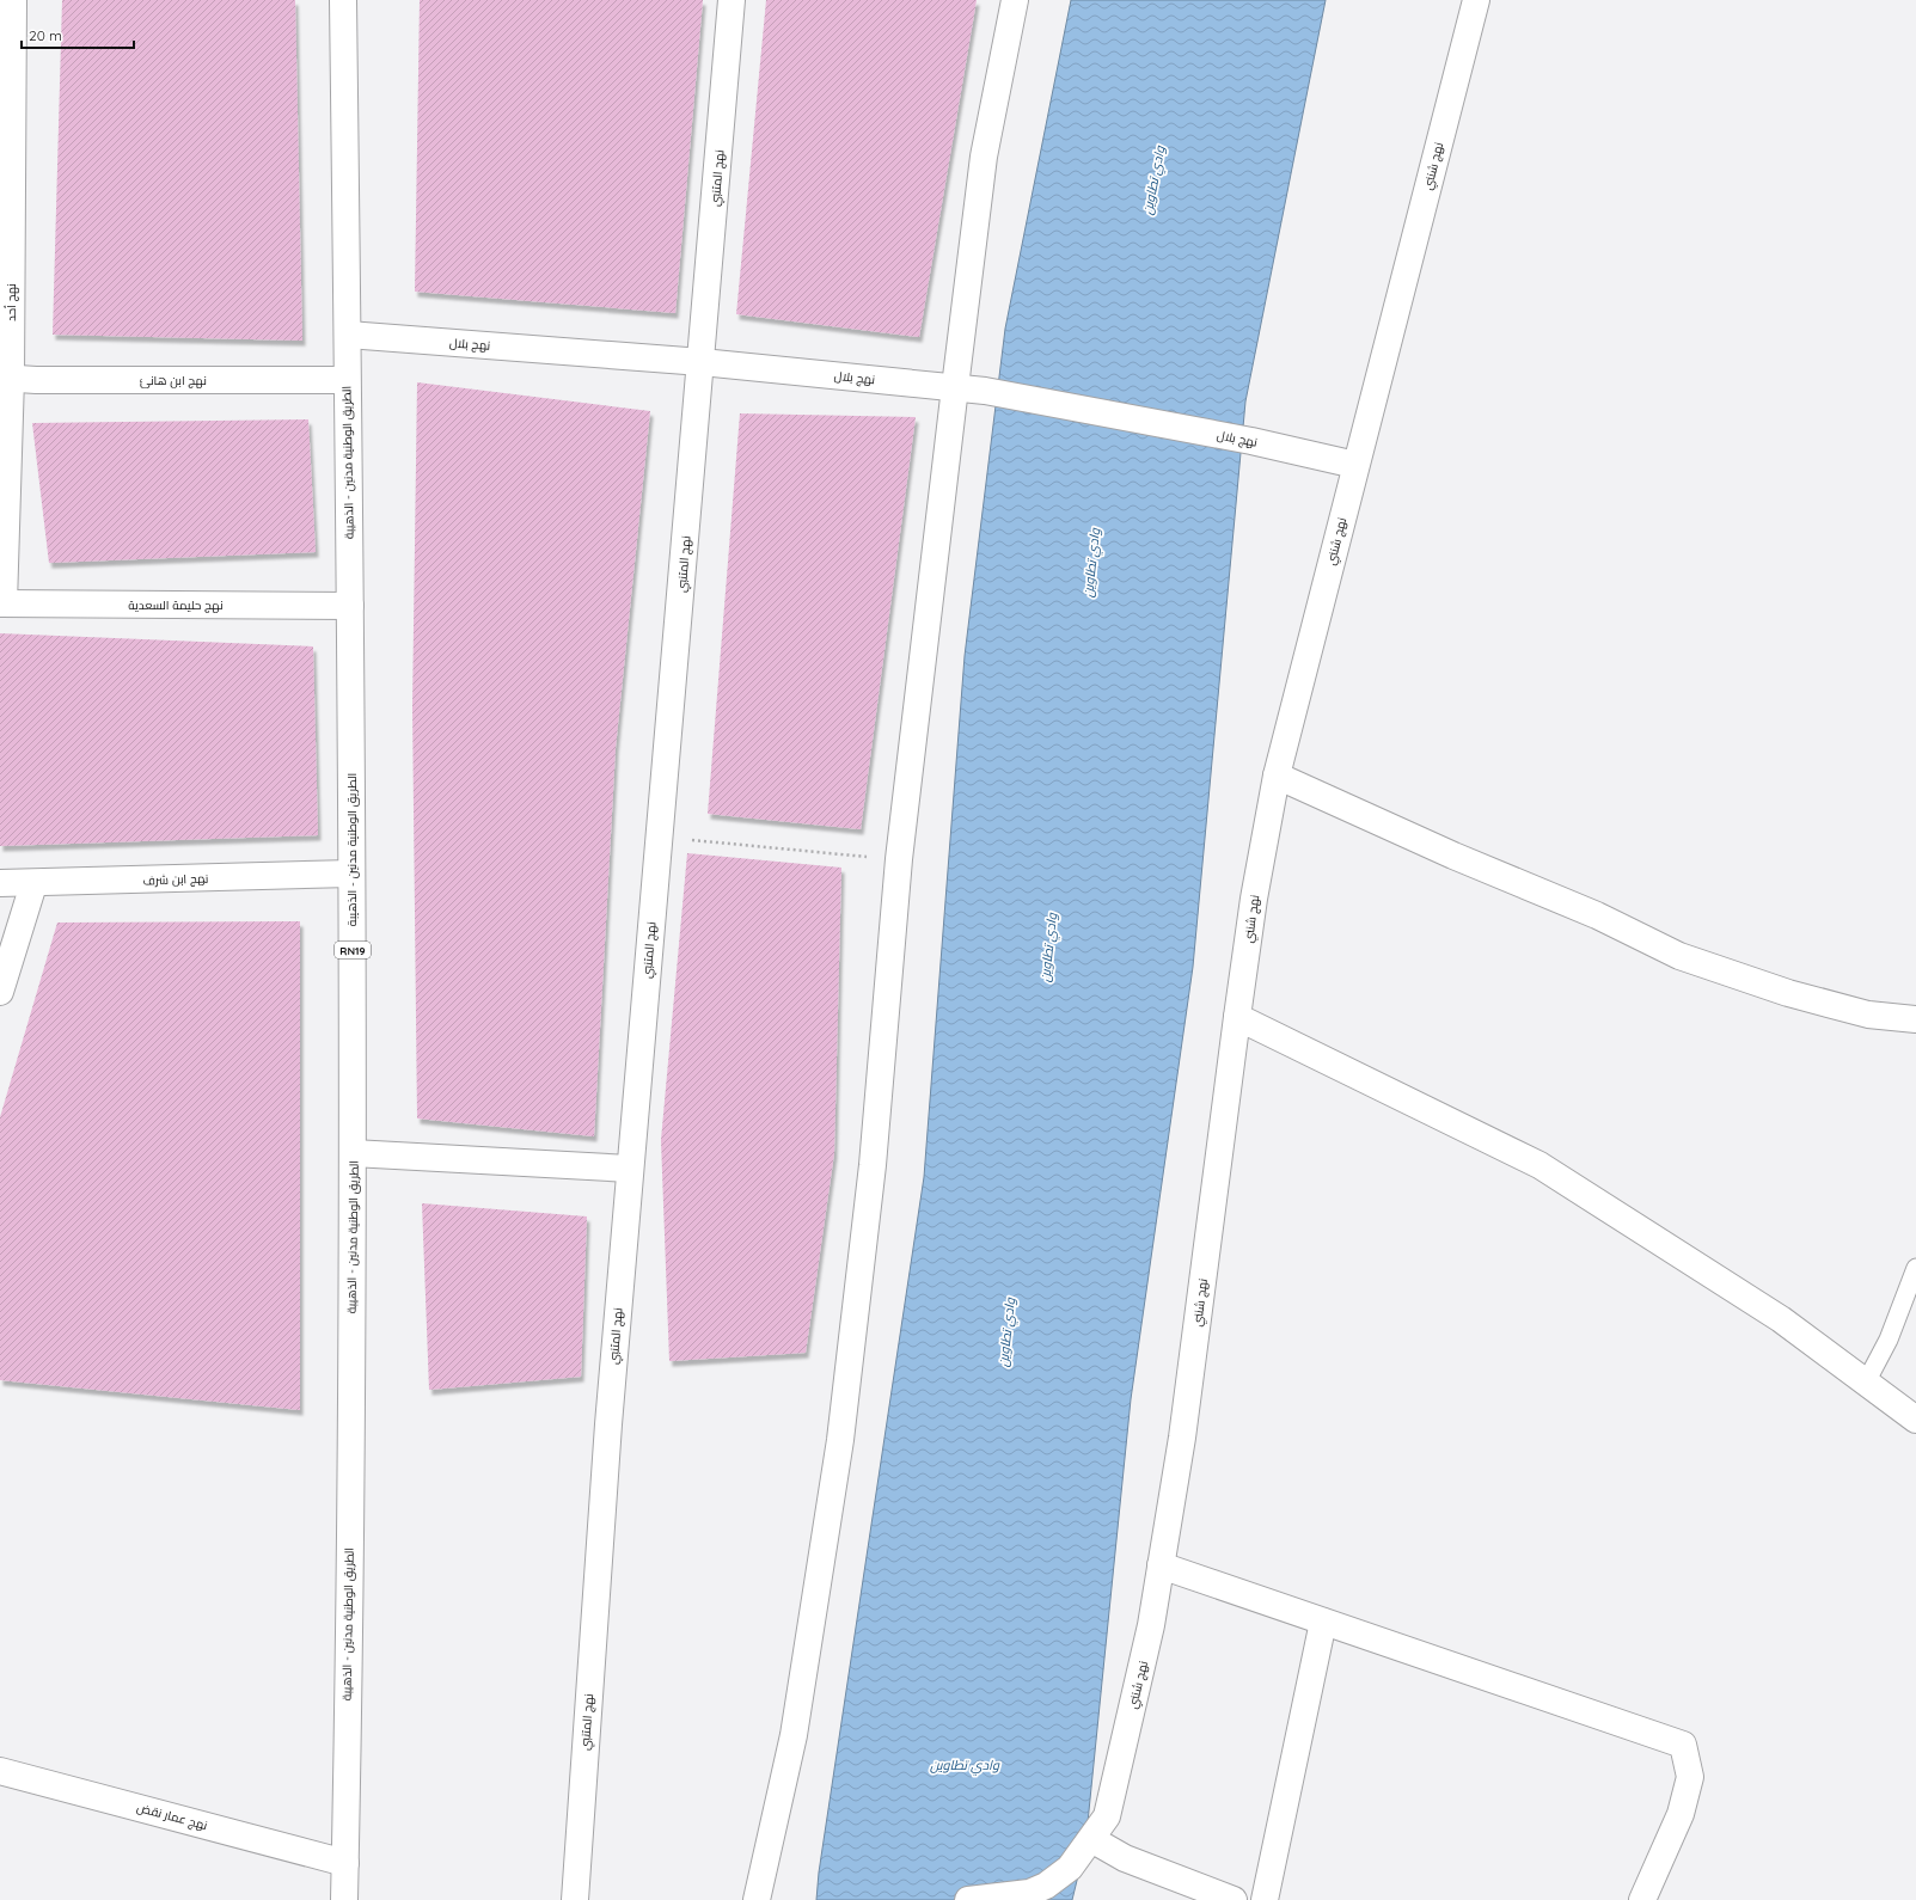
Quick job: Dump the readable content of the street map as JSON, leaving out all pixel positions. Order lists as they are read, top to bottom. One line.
{"streets":{"street":["نهج شنني","نهج المتنبي","نهج أحد","نهج بلال","نهج ابن هانئ","الطريق الوطنية مدنين - الذهيبة","نهج حليمة السعدية","نهج ابن شرف","RN19","نهج عمار نقض"]},"crossings":[["نهج شنني","نهج بلال"],["نهج المتنبي","نهج بلال"],["نهج أحد","نهج ابن هانئ"],["نهج أحد","نهج حليمة السعدية"],["نهج بلال","الطريق الوطنية مدنين - الذهيبة"],["نهج ابن هانئ","الطريق الوطنية مدنين - الذهيبة"],["الطريق الوطنية مدنين - الذهيبة","نهج حليمة السعدية"],["الطريق الوطنية مدنين - الذهيبة","نهج ابن شرف"],["الطريق الوطنية مدنين - الذهيبة","نهج عمار نقض"]],"water":["وادي تطاوين"],"scale_bar":"20 m"}
